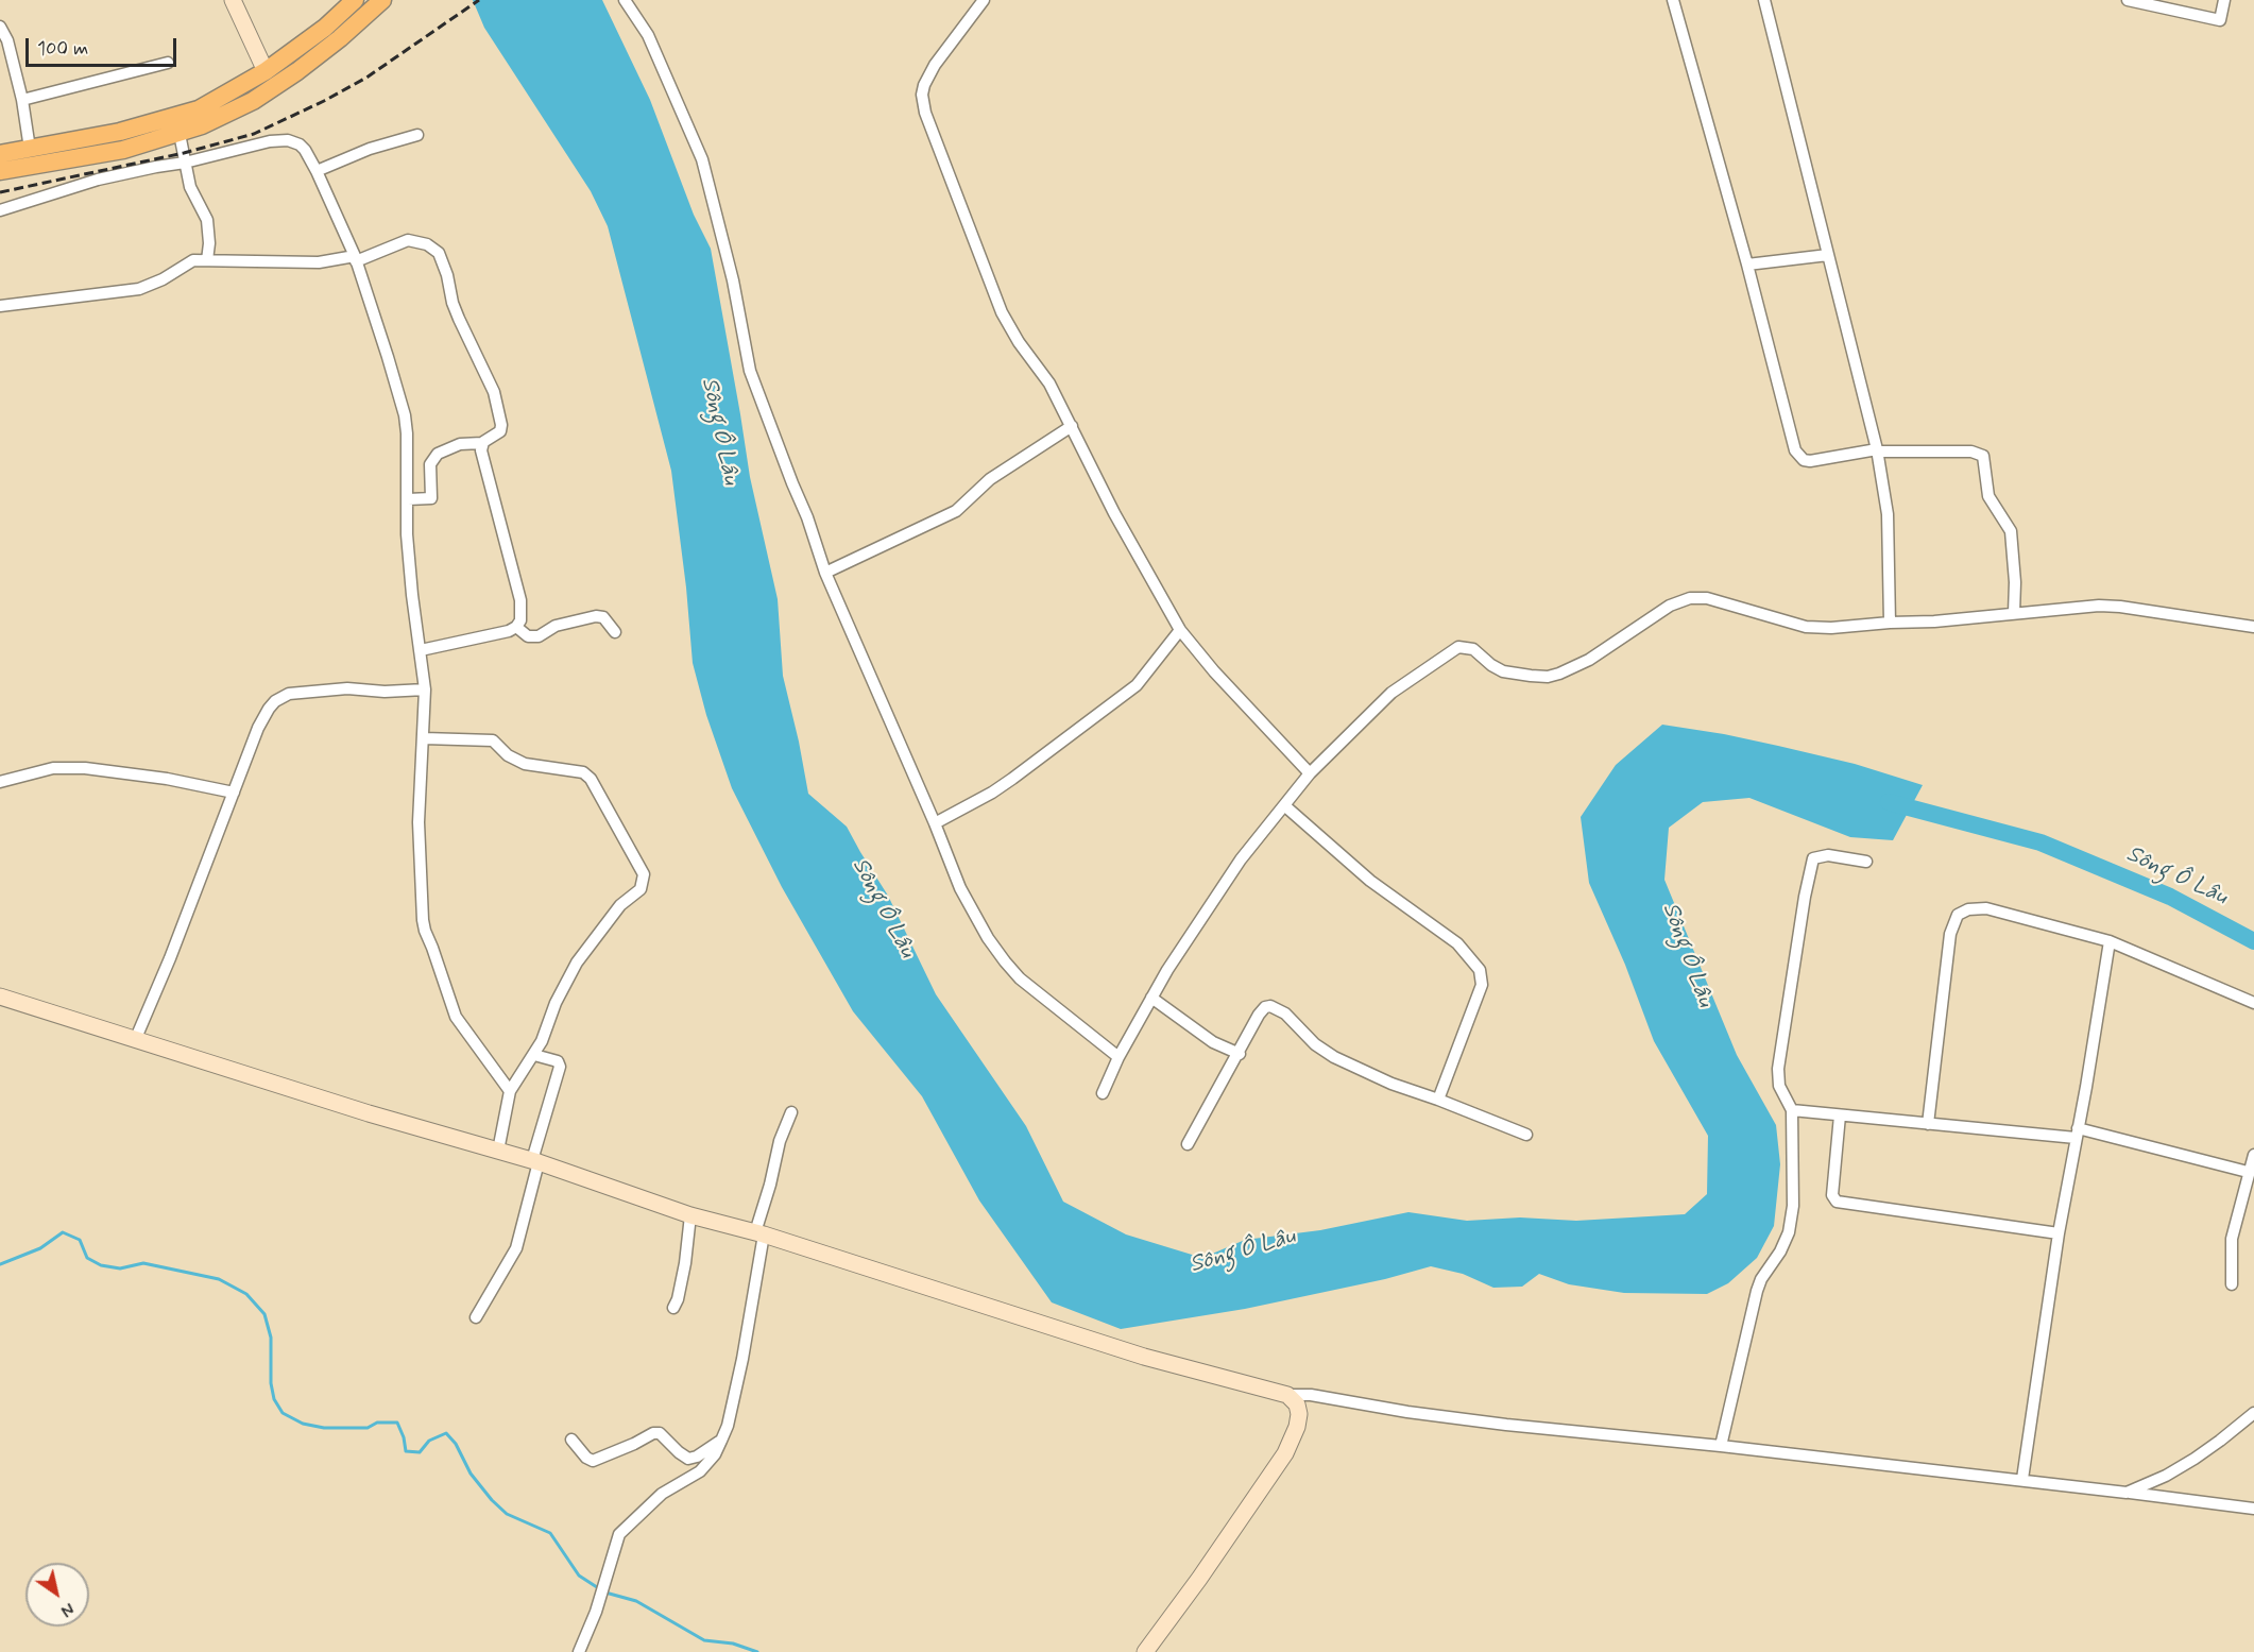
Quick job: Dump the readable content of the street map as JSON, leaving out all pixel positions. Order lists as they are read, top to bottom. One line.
{"water":["Sông Ô Lâu"],"scale_bar":"100 m","north":"bottom right"}
